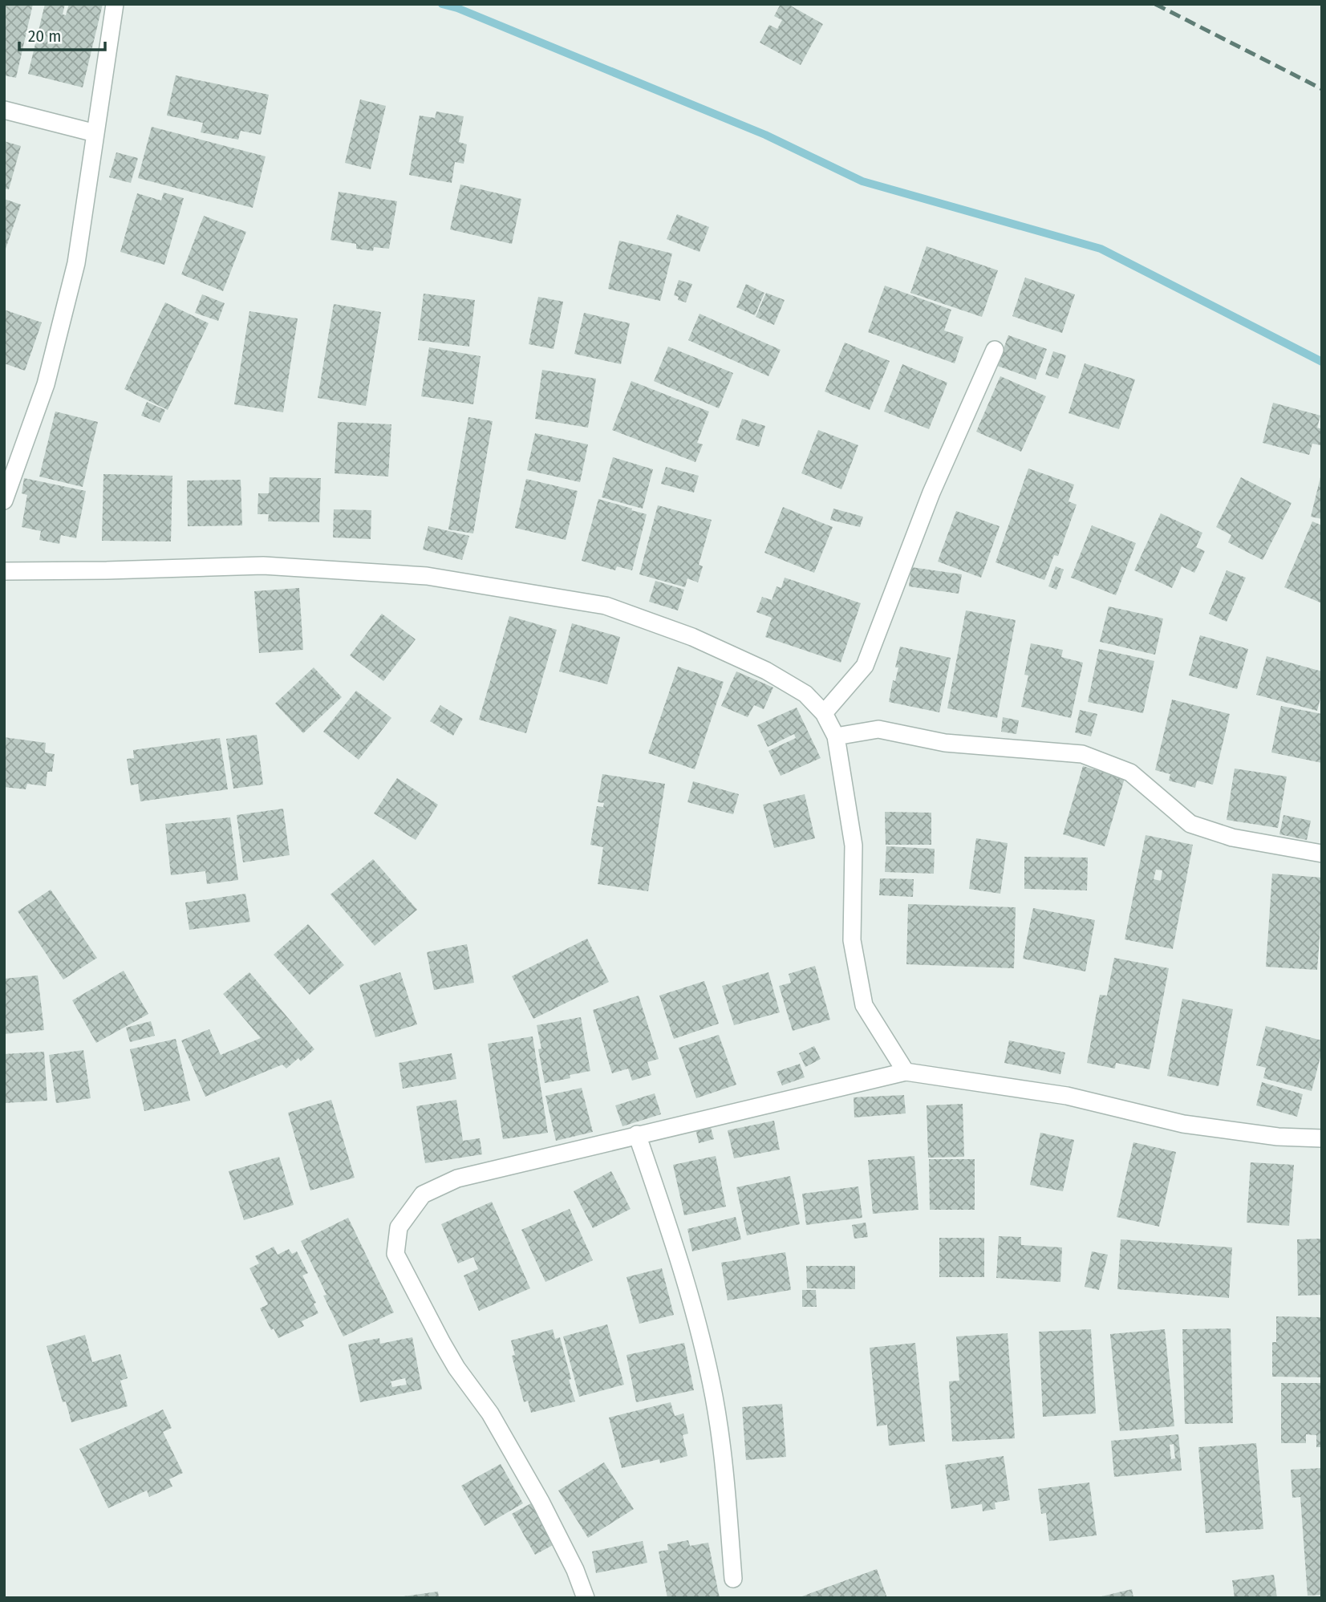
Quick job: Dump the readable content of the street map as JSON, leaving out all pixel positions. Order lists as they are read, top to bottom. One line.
{"scale_bar":"20 m"}
